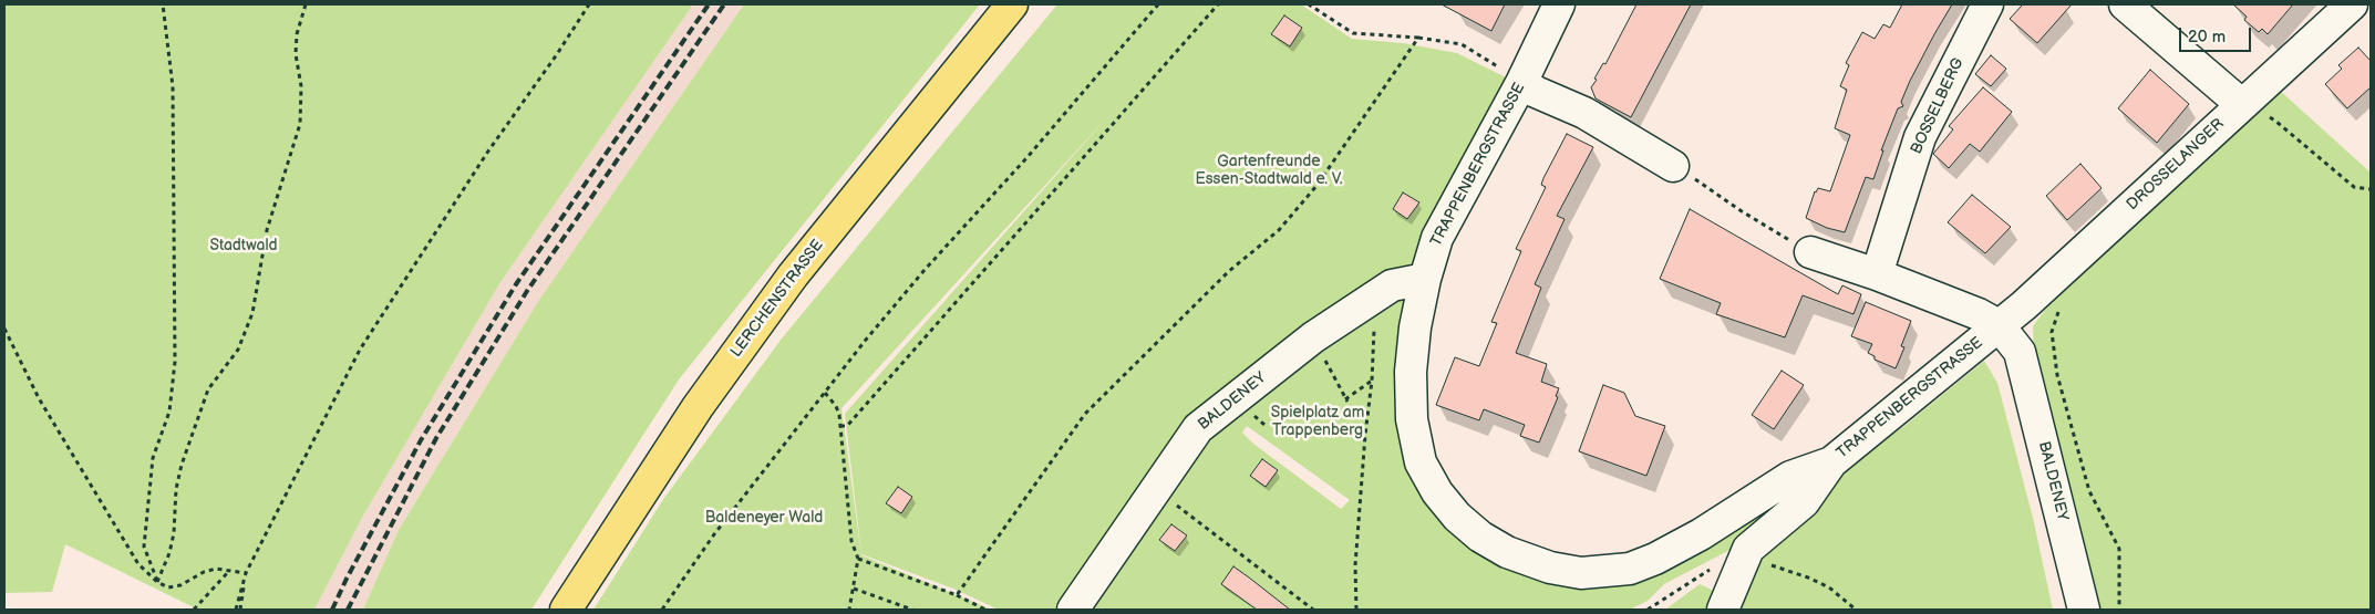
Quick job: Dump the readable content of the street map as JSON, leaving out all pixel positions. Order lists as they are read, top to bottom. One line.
{"streets":{"main road":["LERCHENSTRASSE"],"street":["BOSSELBERG","TRAPPENBERGSTRASSE","DROSSELANGER","BALDENEY"]},"crossings":[["TRAPPENBERGSTRASSE","DROSSELANGER"],["TRAPPENBERGSTRASSE","BALDENEY"],["DROSSELANGER","BALDENEY"]],"parks":["Gartenfreunde Essen-Stadtwald e. V.","Stadtwald","Spielplatz am Trappenberg","Baldeneyer Wald"],"scale_bar":"20 m"}
